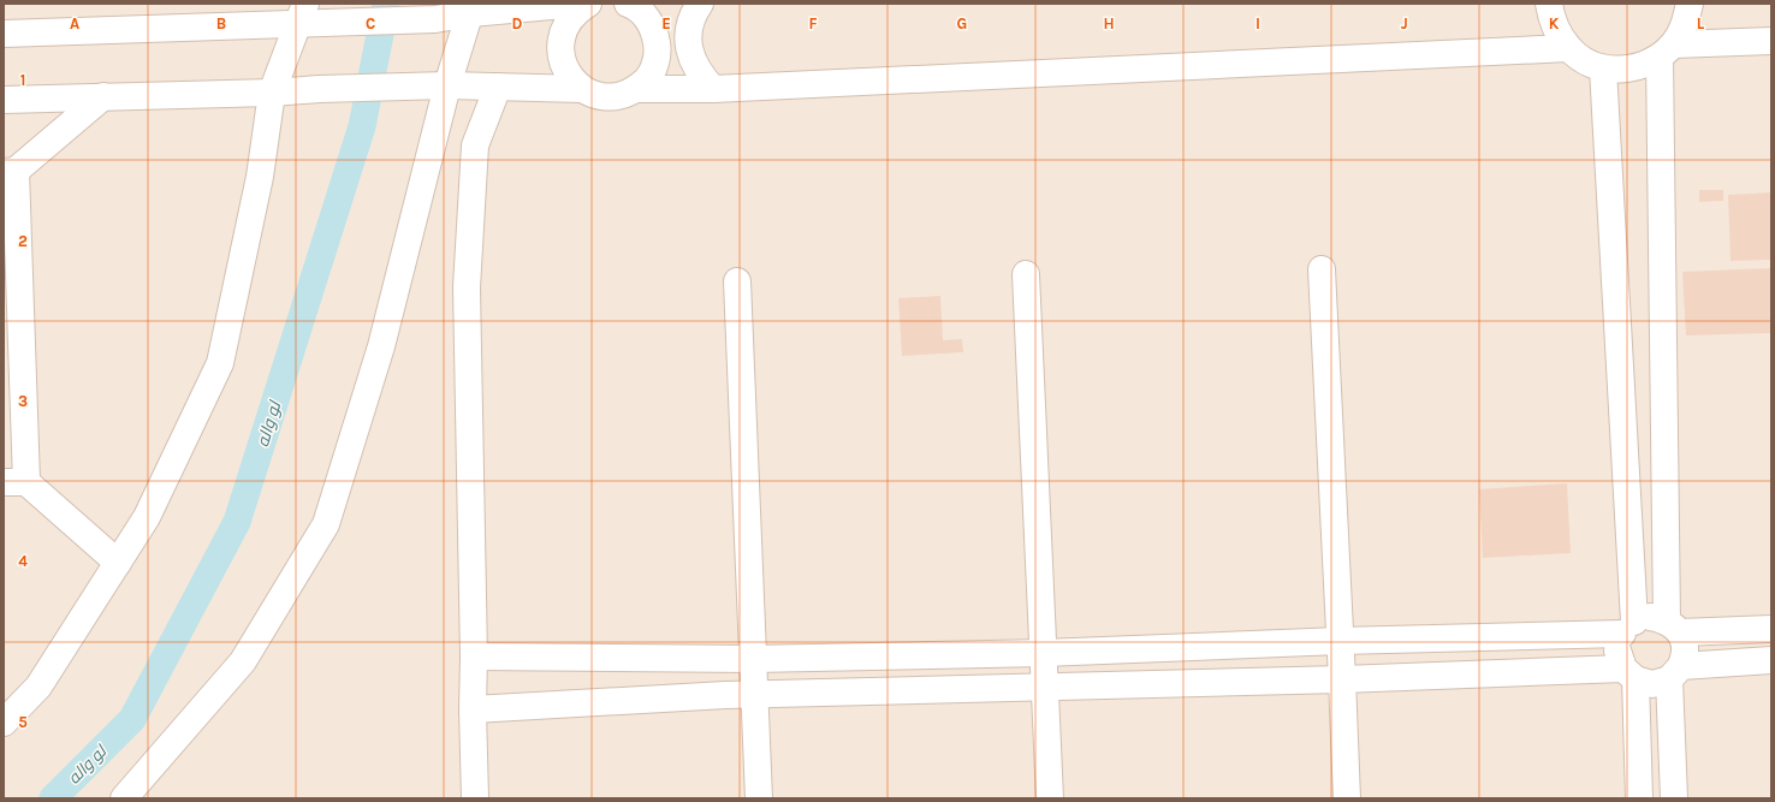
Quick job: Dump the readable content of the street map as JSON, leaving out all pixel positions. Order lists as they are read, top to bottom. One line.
{"water":["لو واله"],"grid":{"columns":["A","B","C","D","E","F","G","H","I","J","K","L"],"rows":["1","2","3","4","5"]}}
